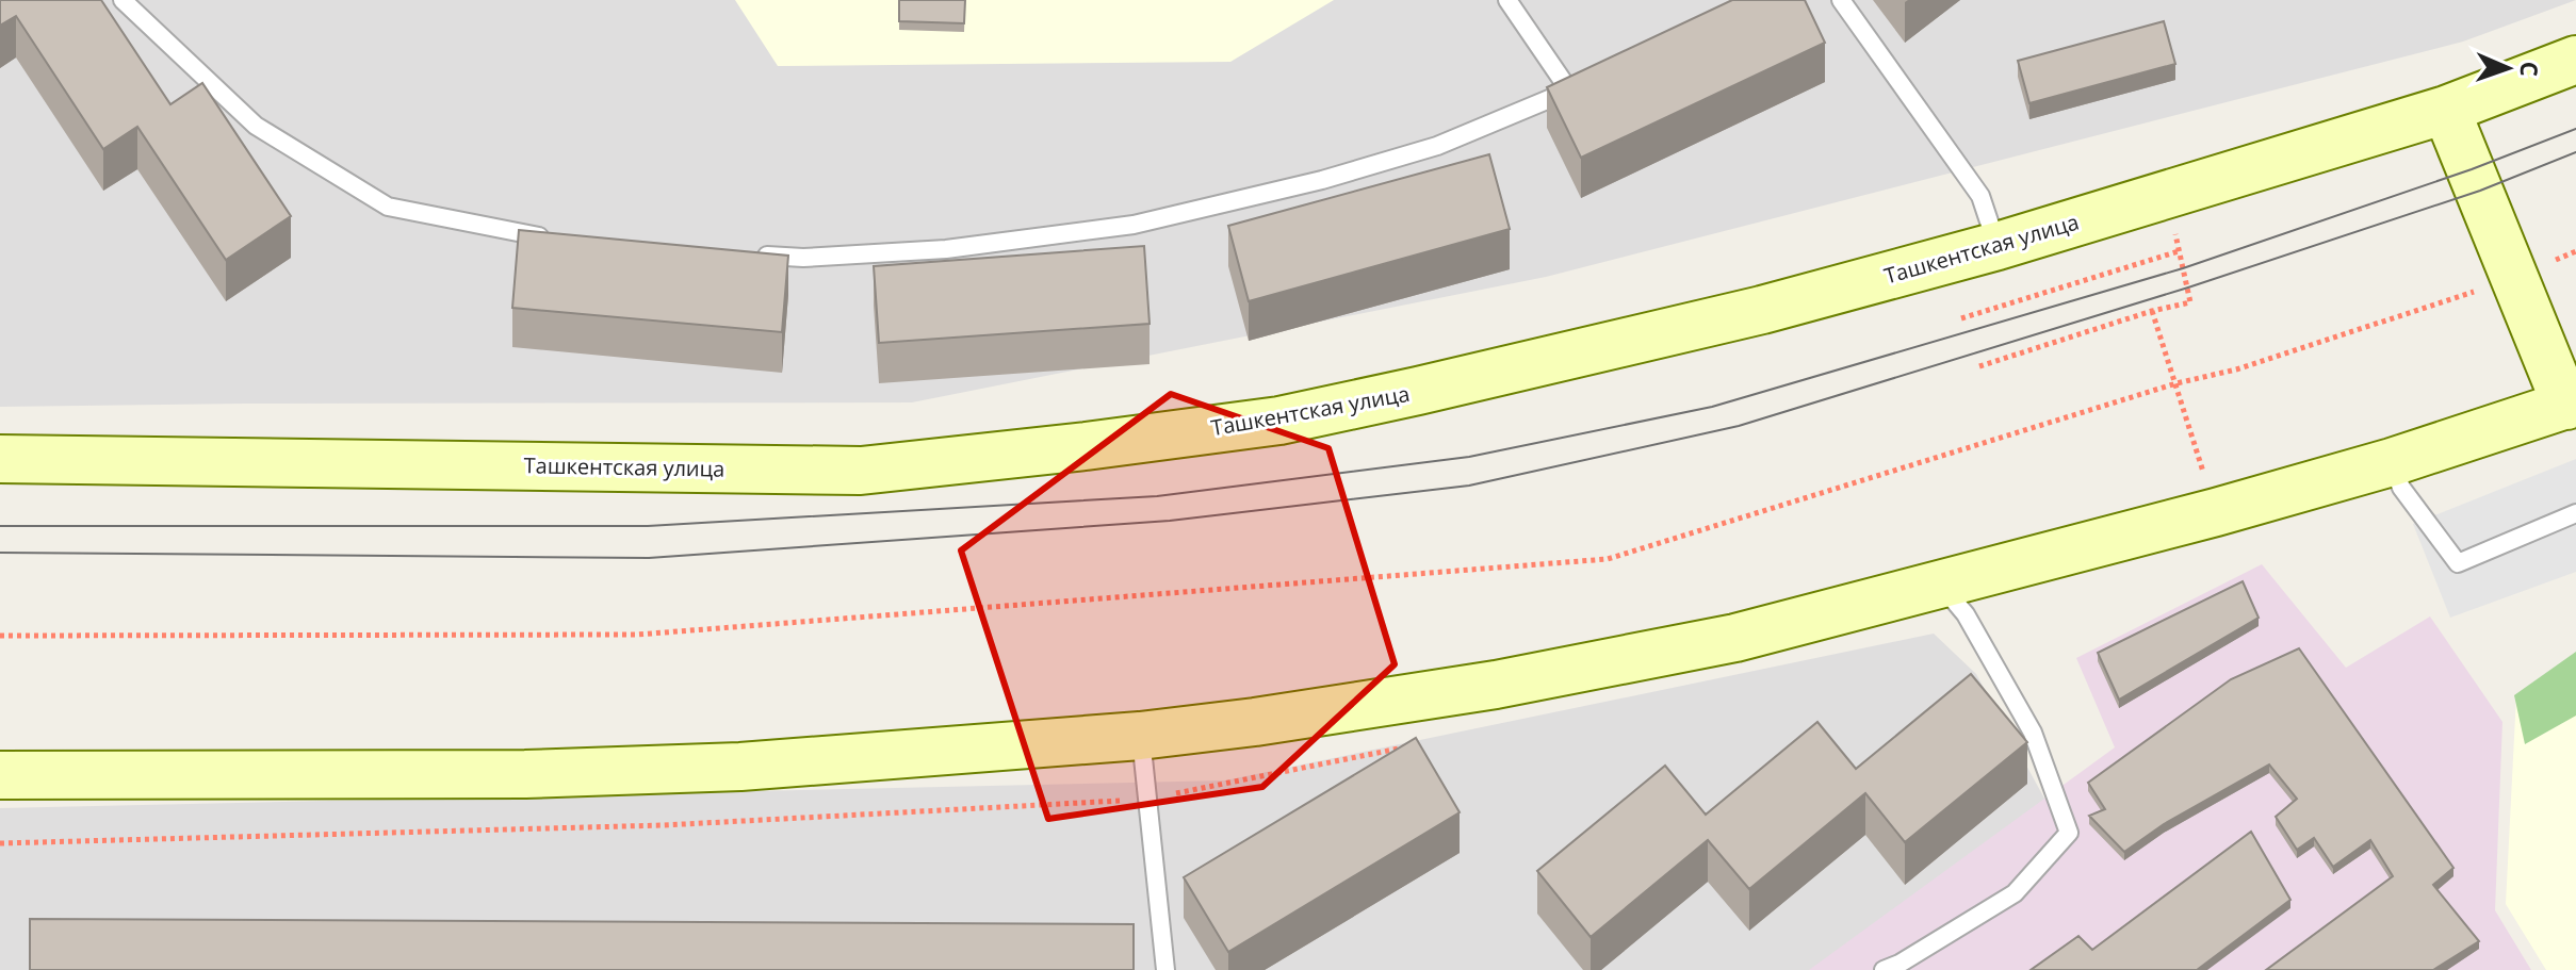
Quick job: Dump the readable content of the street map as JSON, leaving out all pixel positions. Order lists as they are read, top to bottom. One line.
{"streets":{"main road":["Ташкентская улица"]},"north":"right"}
